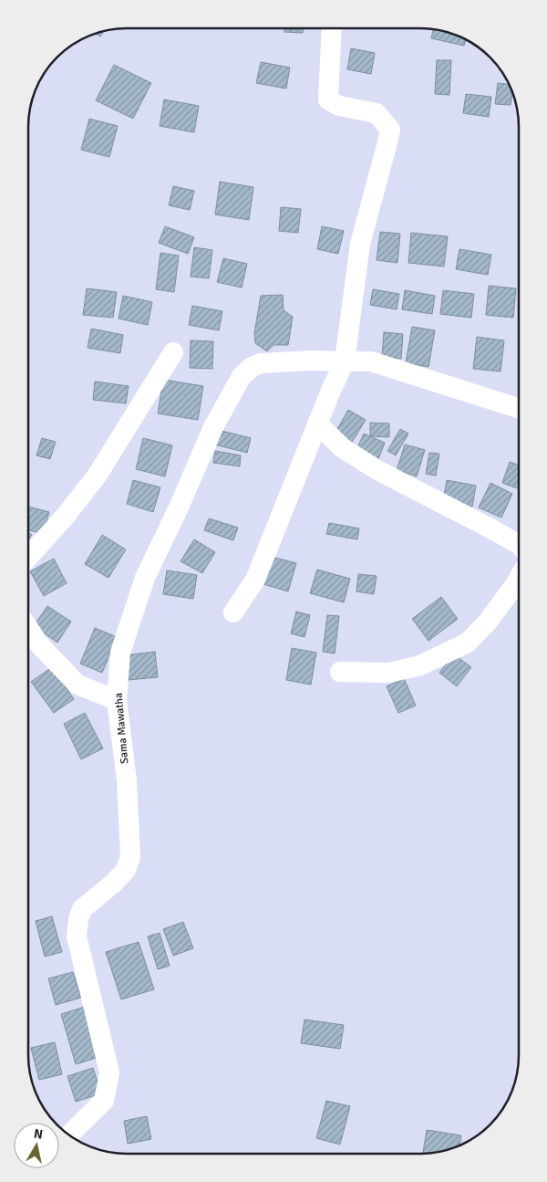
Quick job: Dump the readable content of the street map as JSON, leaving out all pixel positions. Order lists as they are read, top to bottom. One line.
{"streets":{"street":["Sama Mawatha"]},"north":"top"}
